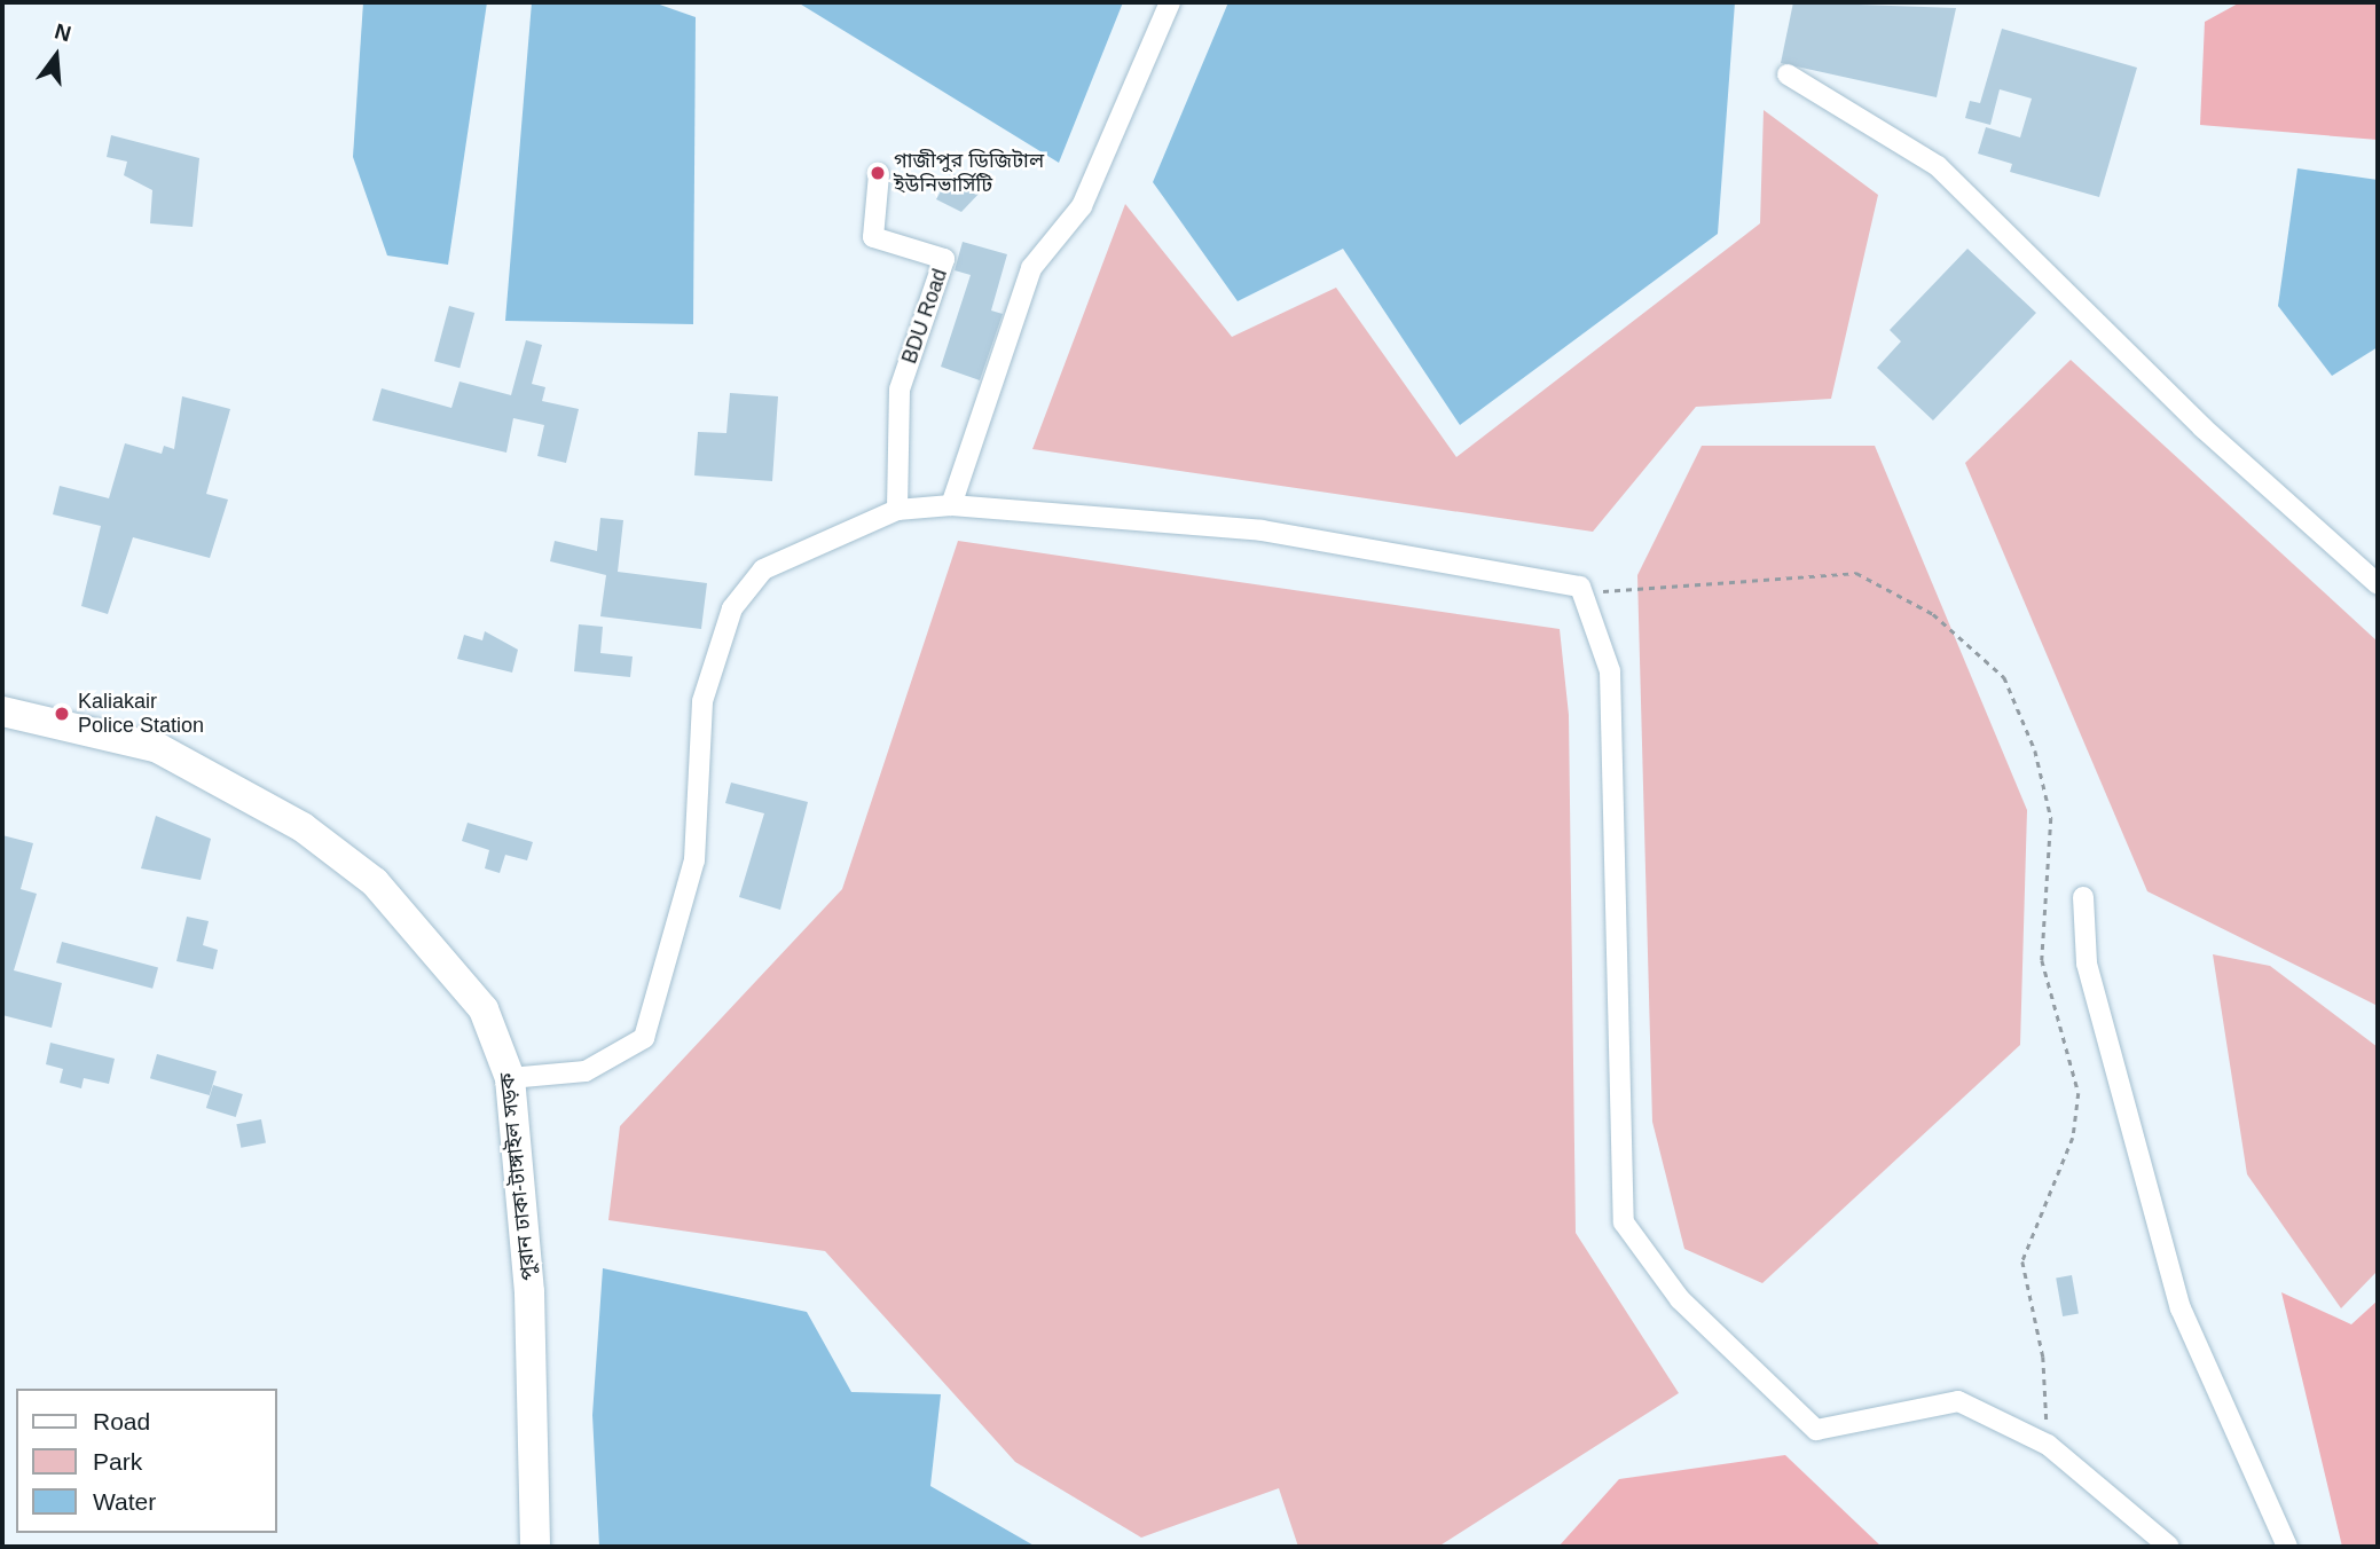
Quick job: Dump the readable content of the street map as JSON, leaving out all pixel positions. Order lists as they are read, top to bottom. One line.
{"streets":{"highway":["পুরান ঢাকা-টাঙ্গাইল সড়ক"],"street":["BDU Road"]},"places":["গাজীপুর ডিজিটাল ইউনিভার্সিটি","Kaliakair Police Station"],"legend":["Road","Park","Water"],"north":"top"}
